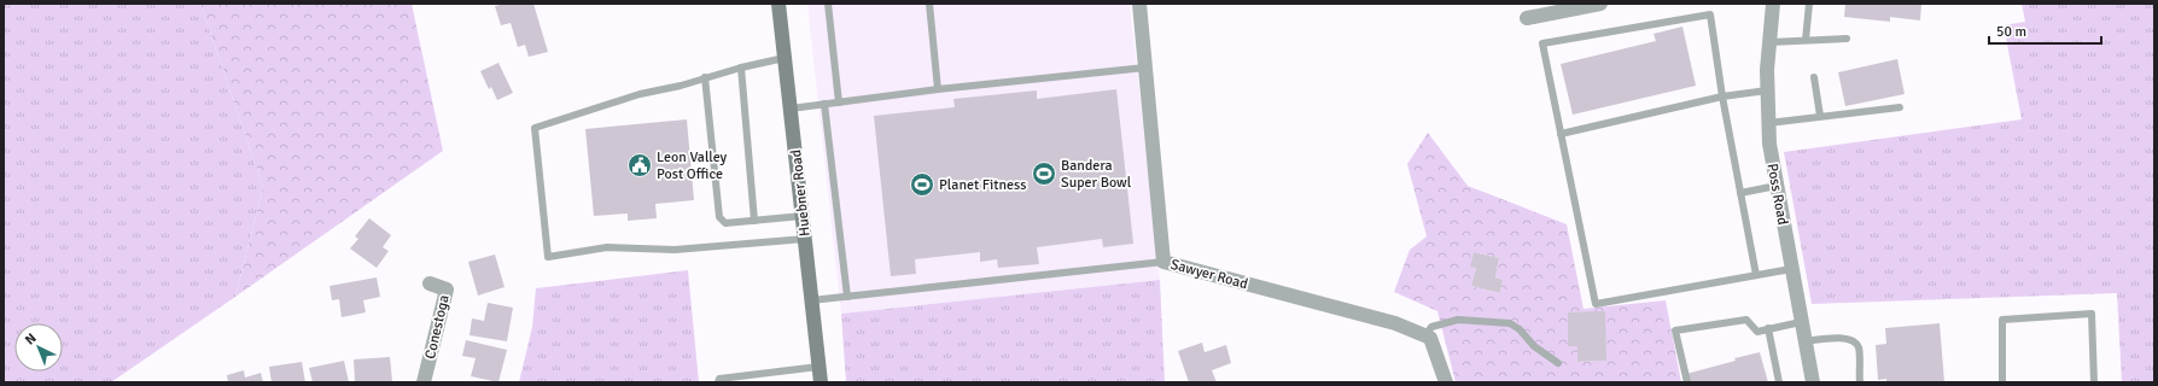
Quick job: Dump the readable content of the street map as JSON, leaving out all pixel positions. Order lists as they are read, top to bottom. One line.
{"streets":{"street":["Huebner Road","Poss Road","Sawyer Road","Conestoga"]},"places":{"public building":["Leon Valley Post Office"],"sports":["Bandera Super Bowl","Planet Fitness"]},"scale_bar":"50 m","north":"top left"}
